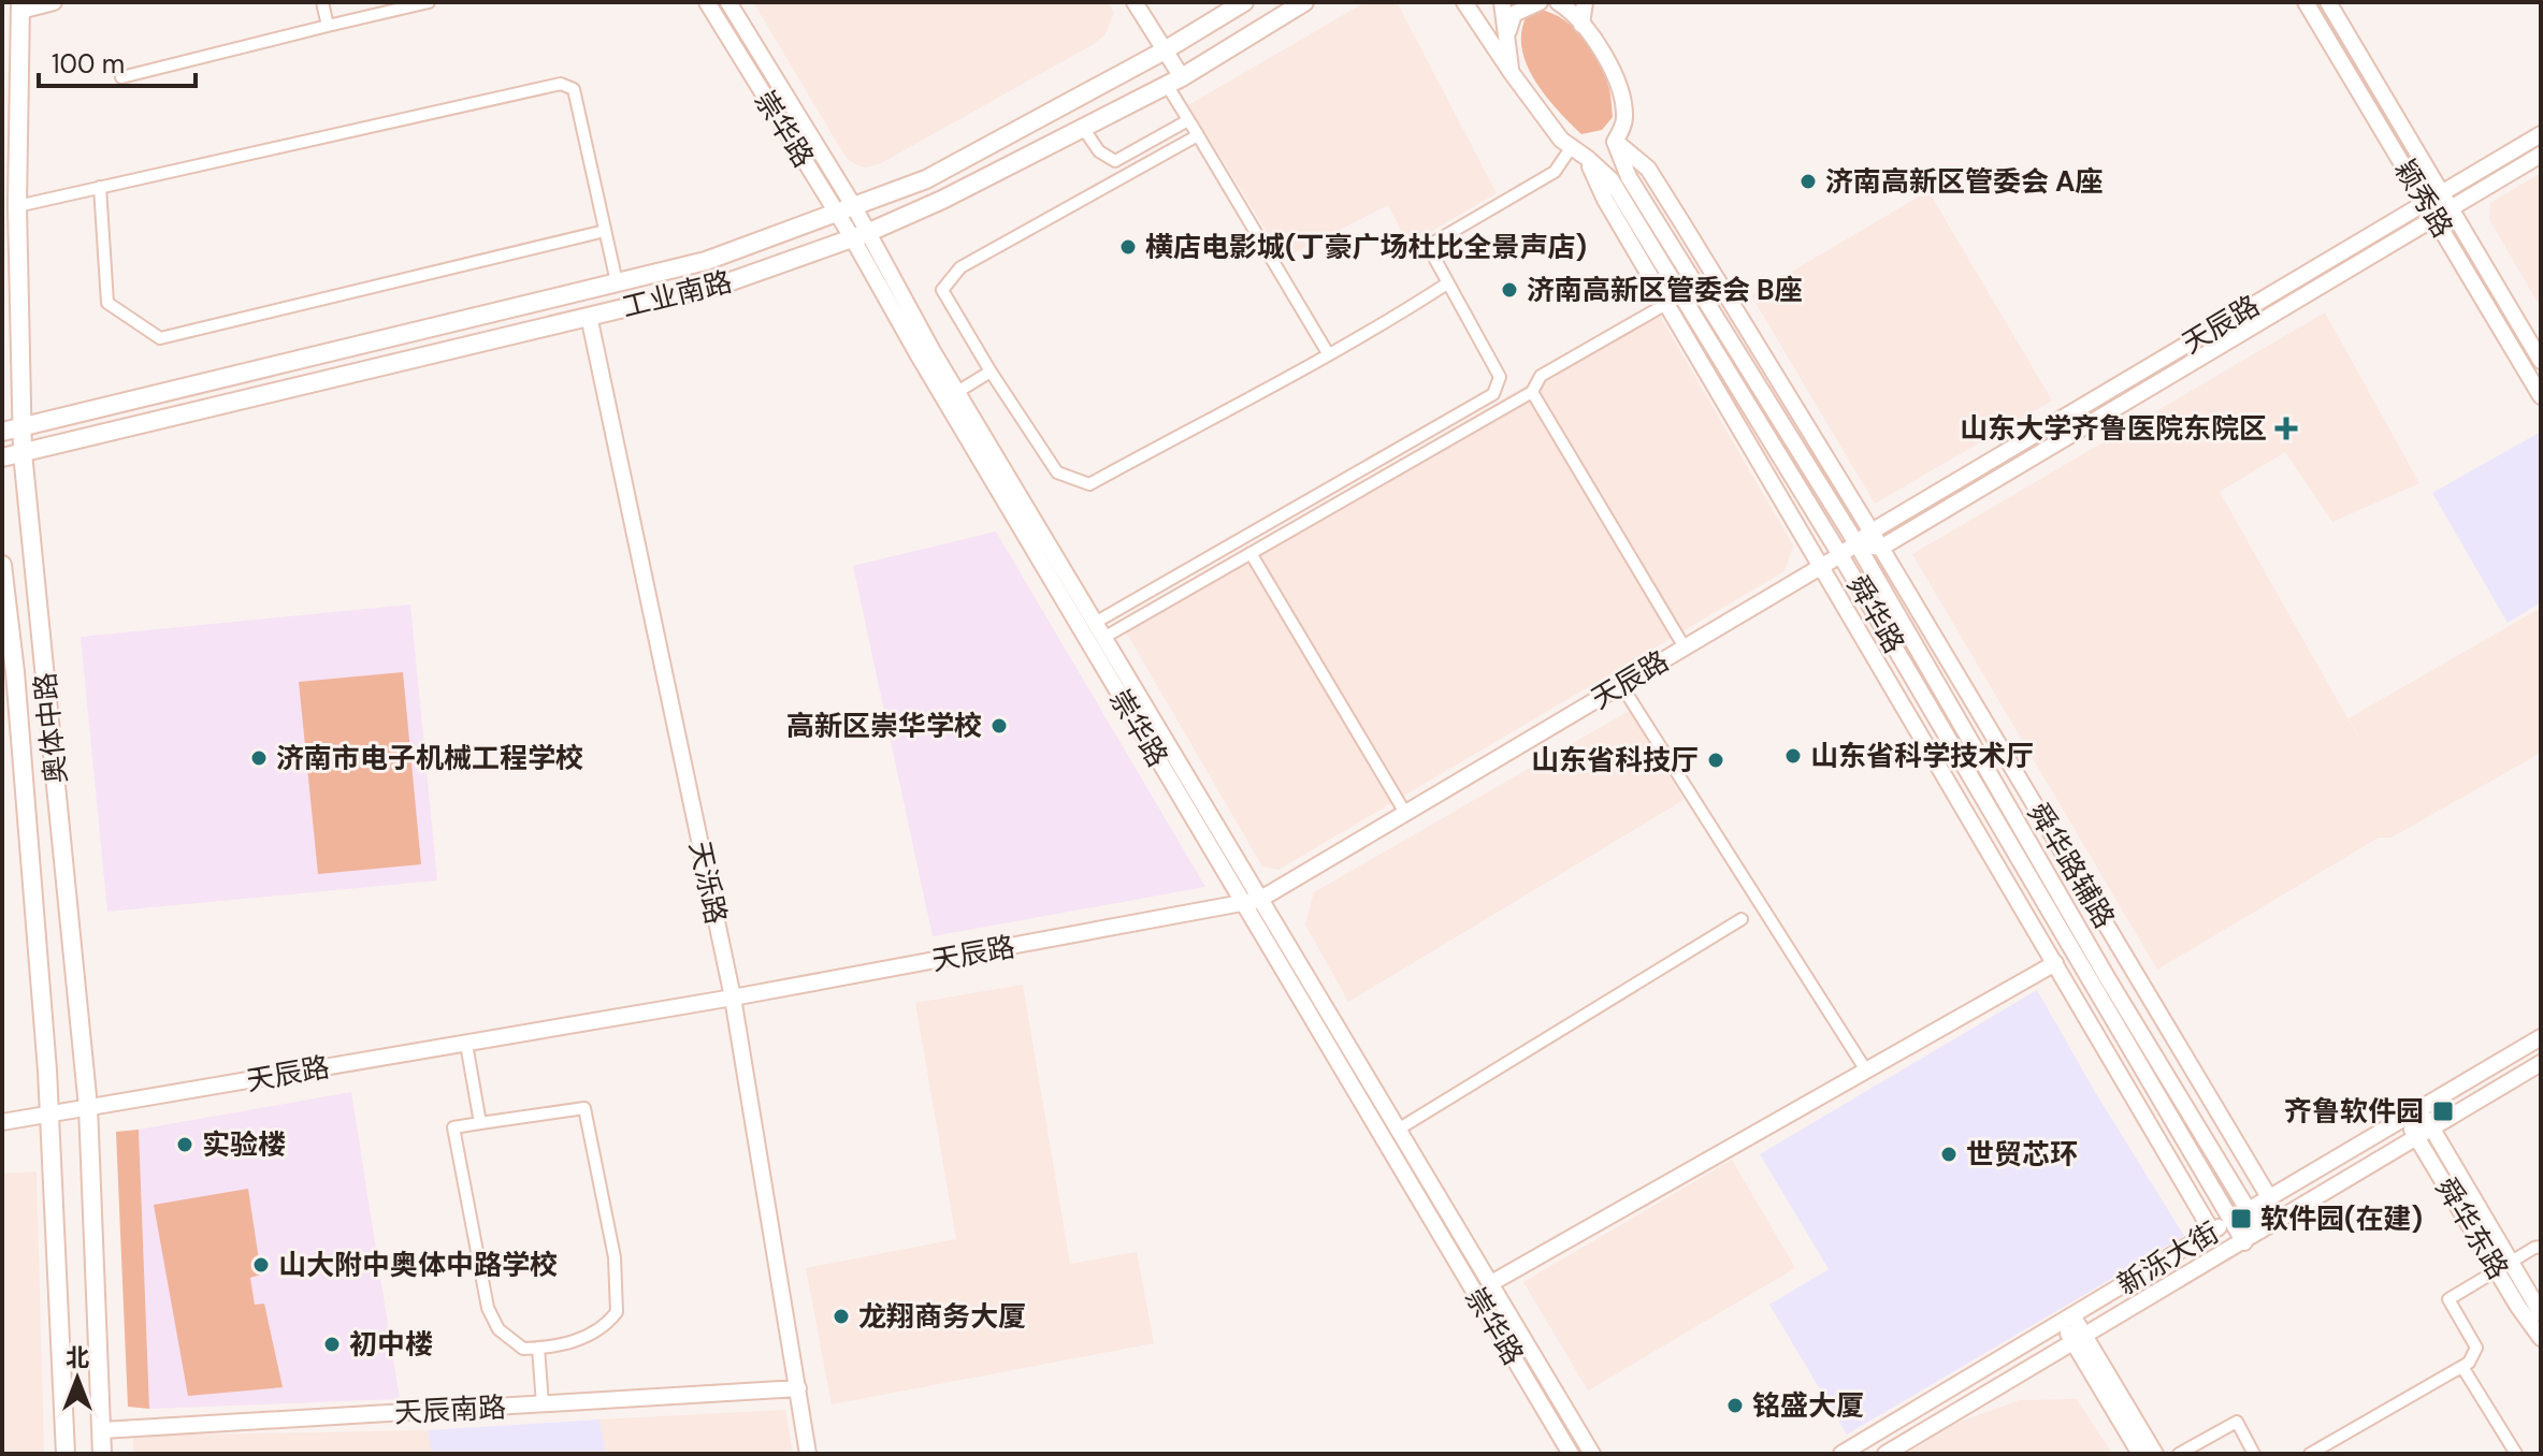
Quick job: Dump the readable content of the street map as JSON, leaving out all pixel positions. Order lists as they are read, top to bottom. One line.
{"streets":{"main road":["崇华路","颖秀路","工业南路","天辰路","舜华路","奥体中路","舜华路辅路","天泺路","舜华东路","新泺大街","天辰南路"]},"crossings":[["崇华路","工业南路"],["崇华路","天辰路"],["颖秀路","天辰路"],["工业南路","奥体中路"],["工业南路","天泺路"],["天辰路","舜华路"],["天辰路","奥体中路"],["天辰路","舜华路辅路"],["天辰路","天泺路"],["舜华路","舜华路辅路"],["舜华路","新泺大街"],["奥体中路","天辰南路"],["舜华路辅路","新泺大街"],["天泺路","天辰南路"],["舜华东路","新泺大街"]],"places":{"other":["济南高新区管委会 A座","横店电影城(丁豪广场杜比全景声店)","济南高新区管委会 B座","高新区崇华学校","山东省科学技术厅","济南市电子机械工程学校","山东省科技厅","实验楼","世贸芯环","山大附中奥体中路学校","龙翔商务大厦","初中楼","铭盛大厦"],"health":["山东大学齐鲁医院东院区"],"transit":["齐鲁软件园","软件园(在建)"]},"scale_bar":"100 m","north":"top"}
